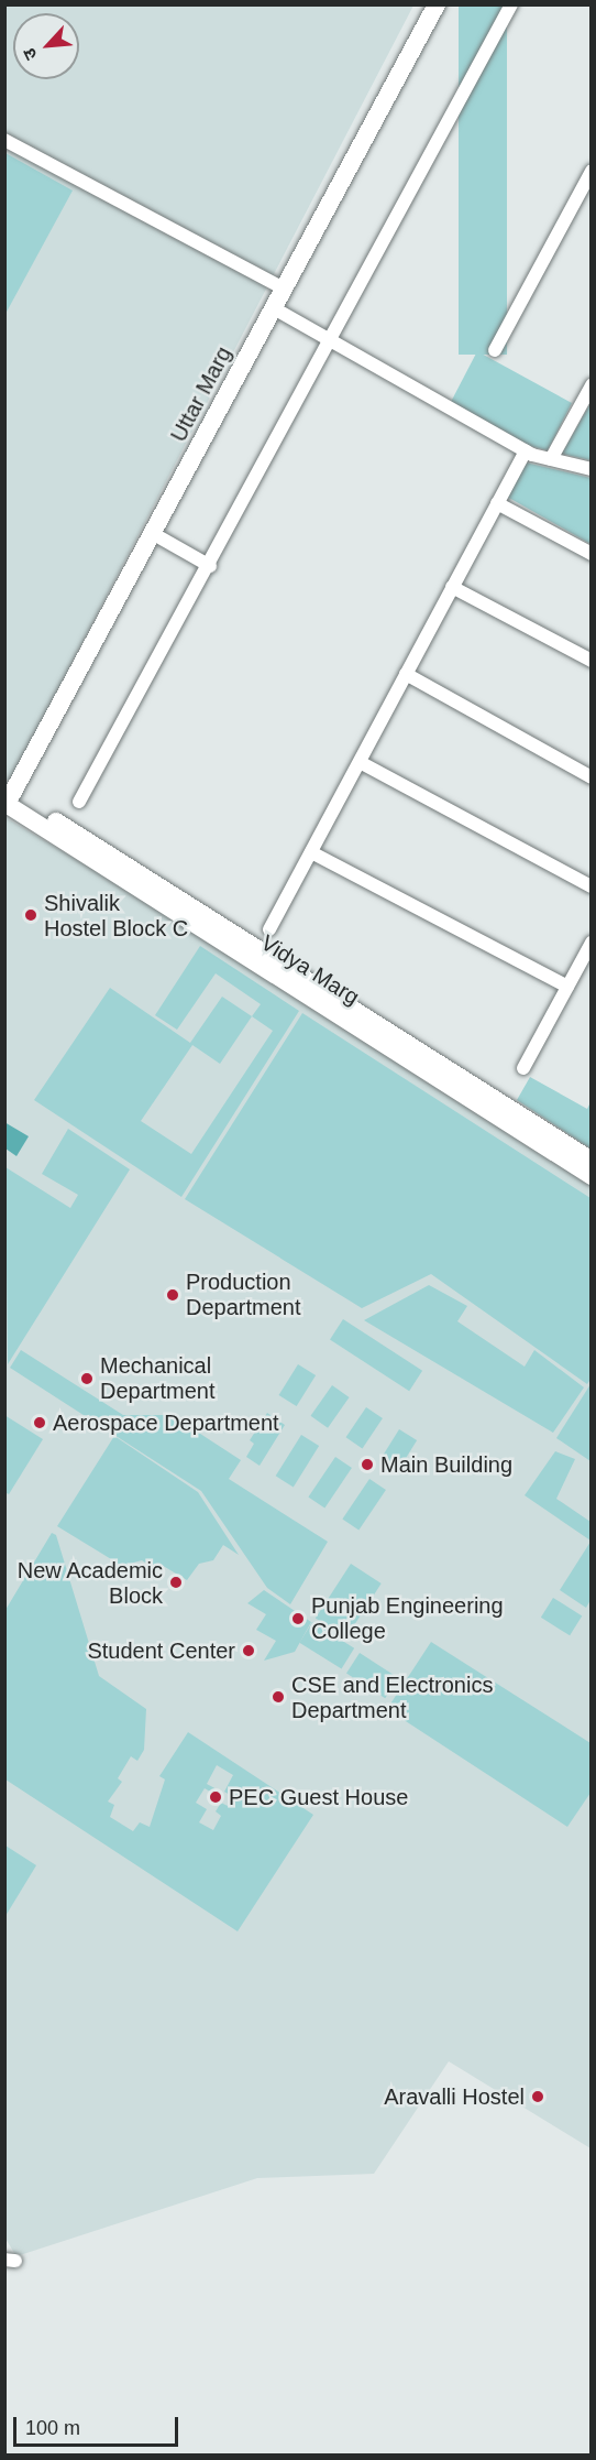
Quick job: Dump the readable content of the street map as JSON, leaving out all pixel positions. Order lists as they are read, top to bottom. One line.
{"streets":{"main road":["Uttar Marg","Vidya Marg"]},"crossings":[["Uttar Marg","Vidya Marg"]],"places":["Shivalik Hostel Block C","Production Department","Mechanical Department","Aerospace Department","Main Building","New Academic Block","Punjab Engineering College","Student Center","CSE and Electronics Department","PEC Guest House","Aravalli Hostel"],"scale_bar":"100 m","north":"bottom left"}
